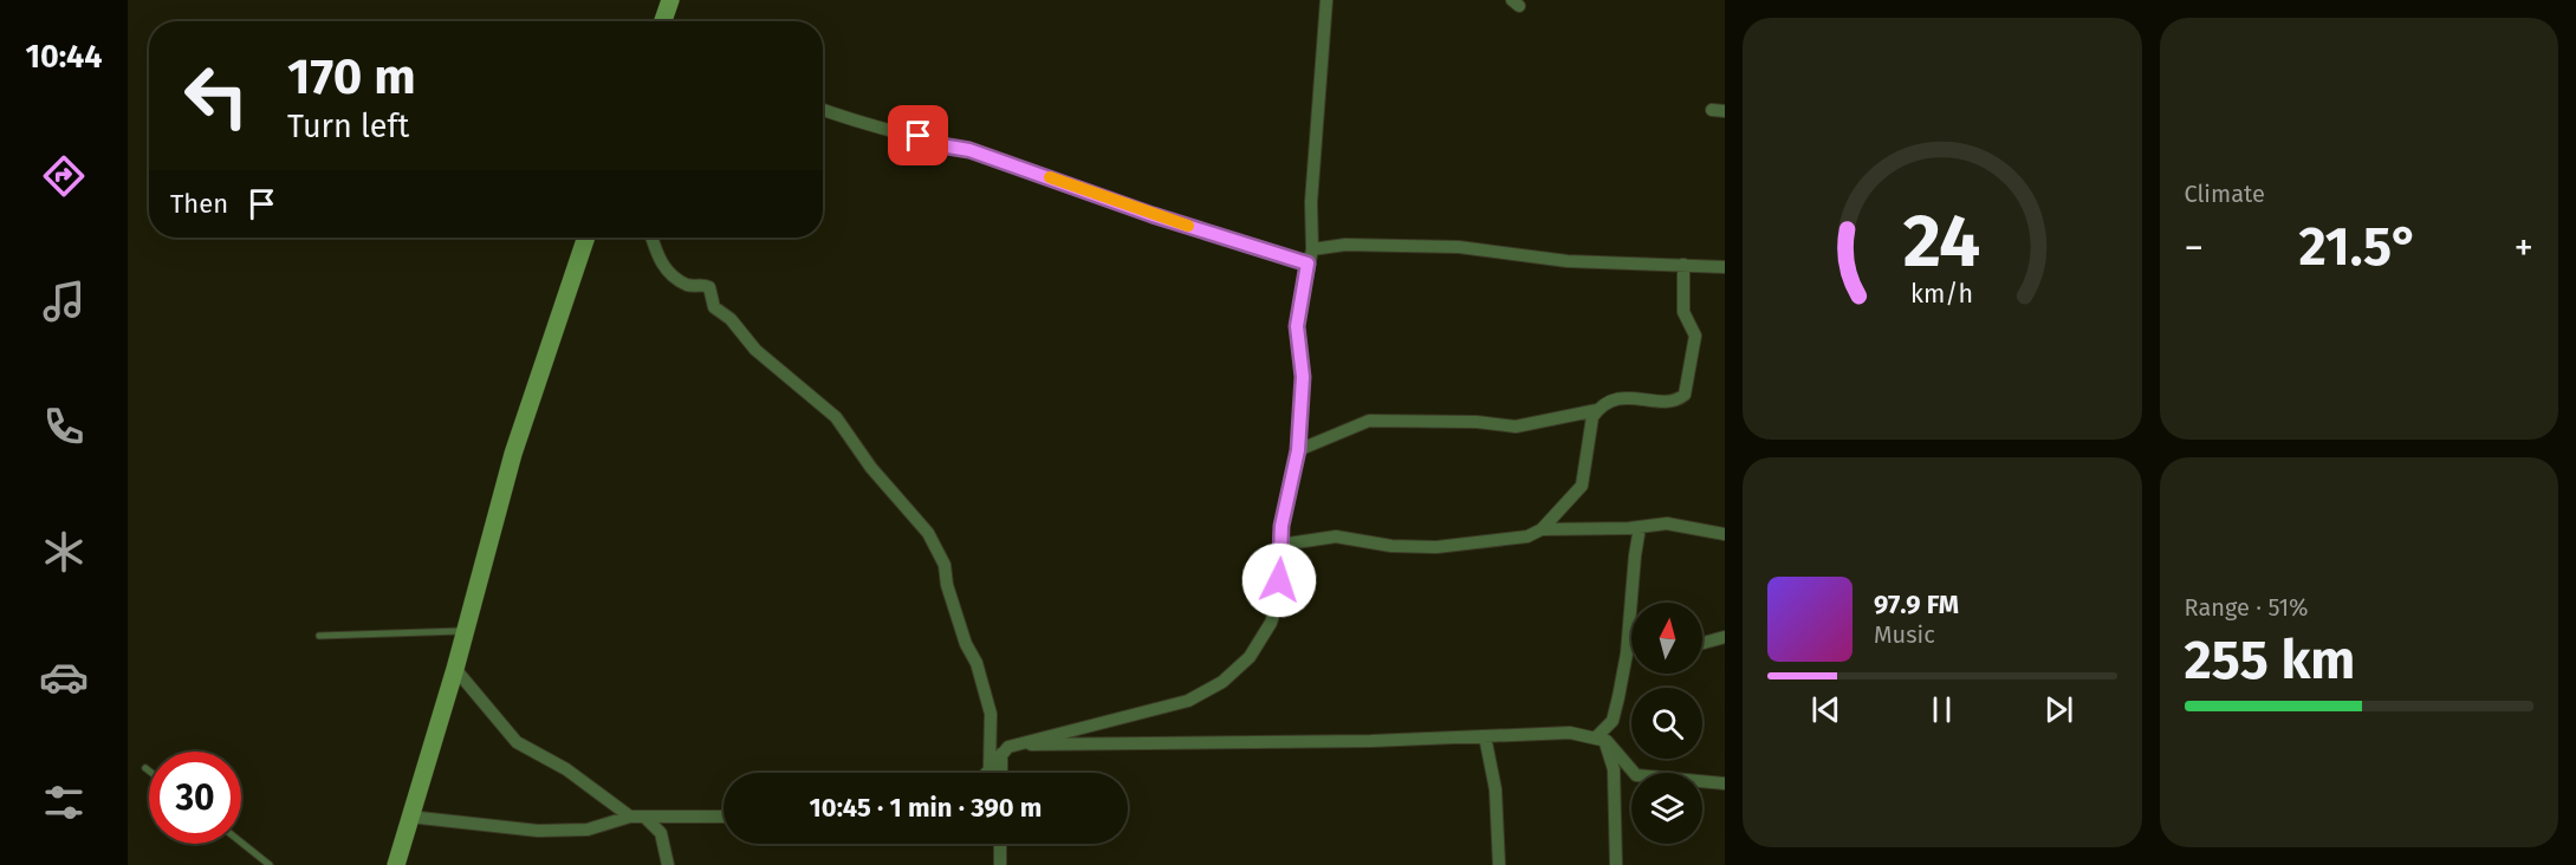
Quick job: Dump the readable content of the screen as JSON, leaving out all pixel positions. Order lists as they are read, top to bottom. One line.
{"north":"top","page":{"tabs":"10:44","tile":["Climate",["Range · 51%","255 km"]],"turn":["170 m","Turn left"],"then":"Then","heat":["−","21.5°","+"],"song":["97.9 FM","Music"],"limit":"30","trip":"10:45 · 1 min · 390 m","gauge":["24","km/h"]}}
